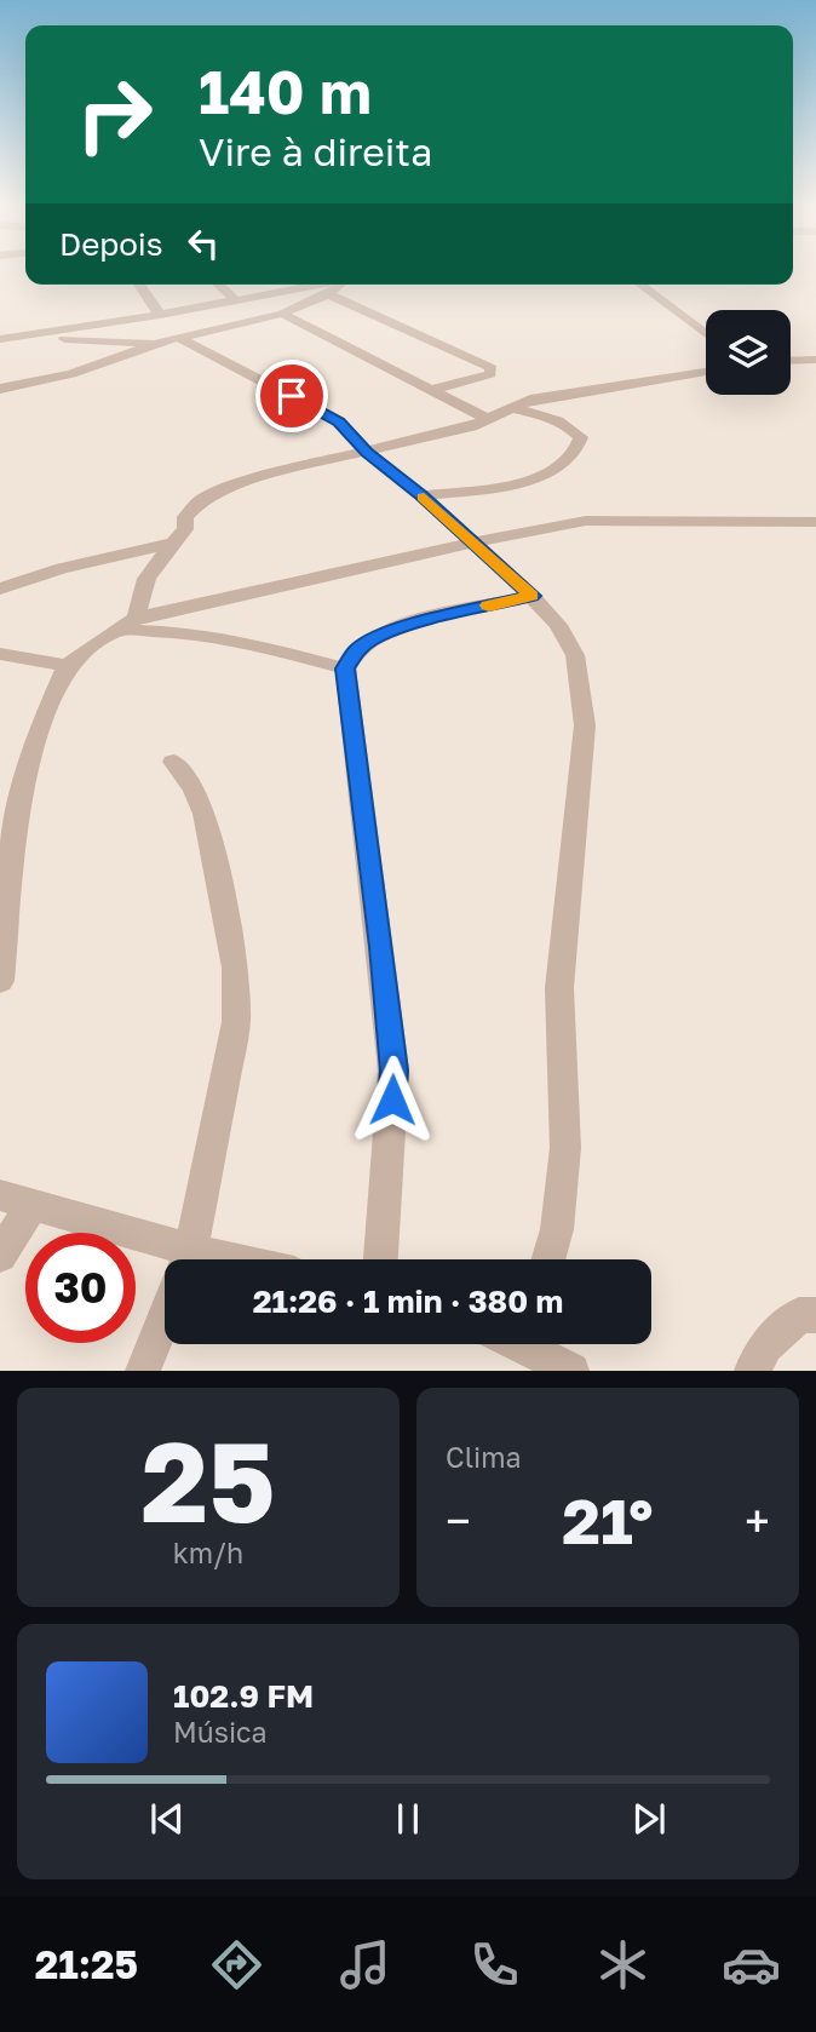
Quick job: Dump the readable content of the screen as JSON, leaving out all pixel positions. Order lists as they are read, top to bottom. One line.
{"page":{"turn":["140 m","Vire à direita"],"then":"Depois","limit":"30","trip":"21:26 · 1 min · 380 m","tile":[["25","km/h"],"Clima"],"heat":["−","21°","+"],"song":["102.9 FM","Música"],"tabs":"21:25"}}
